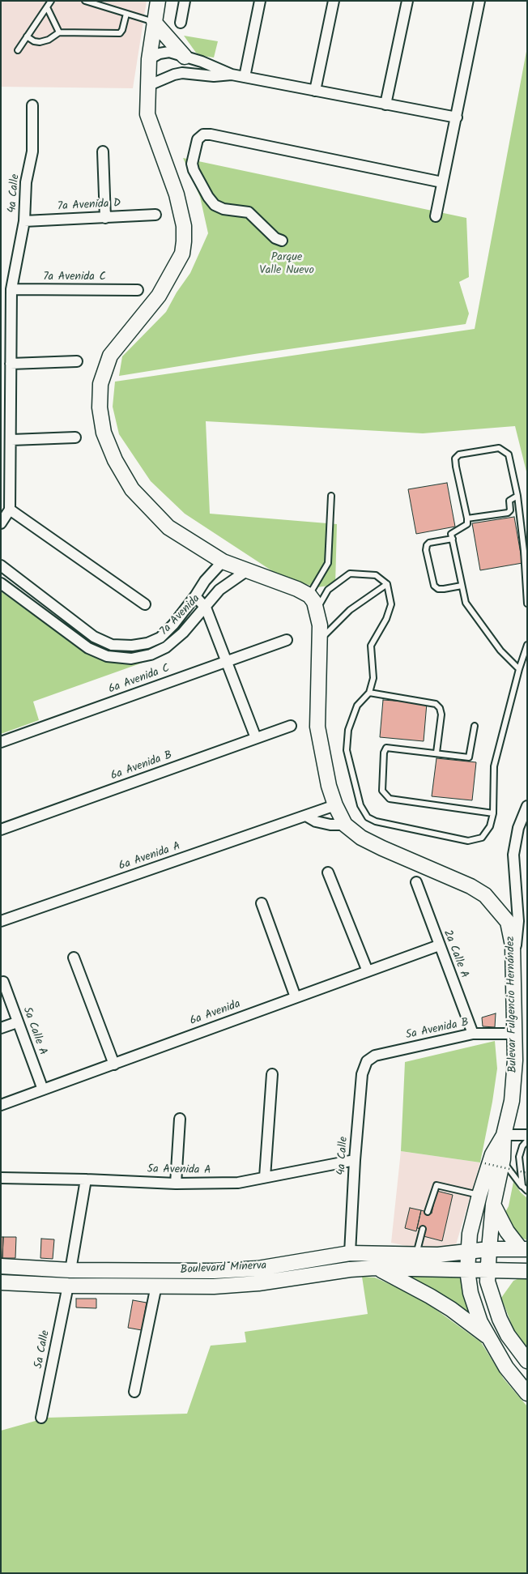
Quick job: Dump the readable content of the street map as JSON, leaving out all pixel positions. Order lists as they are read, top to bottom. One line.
{"streets":{"street":["4a Calle","7a Avenida D","7a Avenida C","7a Avenida","6a Avenida C","6a Avenida B","6a Avenida A","2a Calle A","Bulevar Fulgencio Hernández","6a Avenida","5a Avenida B","5a Calle A","5a Avenida A","Boulevard Minerva","5a Calle"]},"crossings":[["4a Calle","7a Avenida D"],["4a Calle","7a Avenida C"],["4a Calle","5a Avenida B"],["4a Calle","5a Avenida A"],["4a Calle","Boulevard Minerva"],["6a Avenida A","Bulevar Fulgencio Hernández"],["2a Calle A","6a Avenida"],["2a Calle A","5a Avenida B"],["Bulevar Fulgencio Hernández","5a Avenida B"],["Bulevar Fulgencio Hernández","Boulevard Minerva"],["6a Avenida","5a Calle A"],["Boulevard Minerva","5a Calle"]],"parks":["Parque Valle Nuevo"]}
